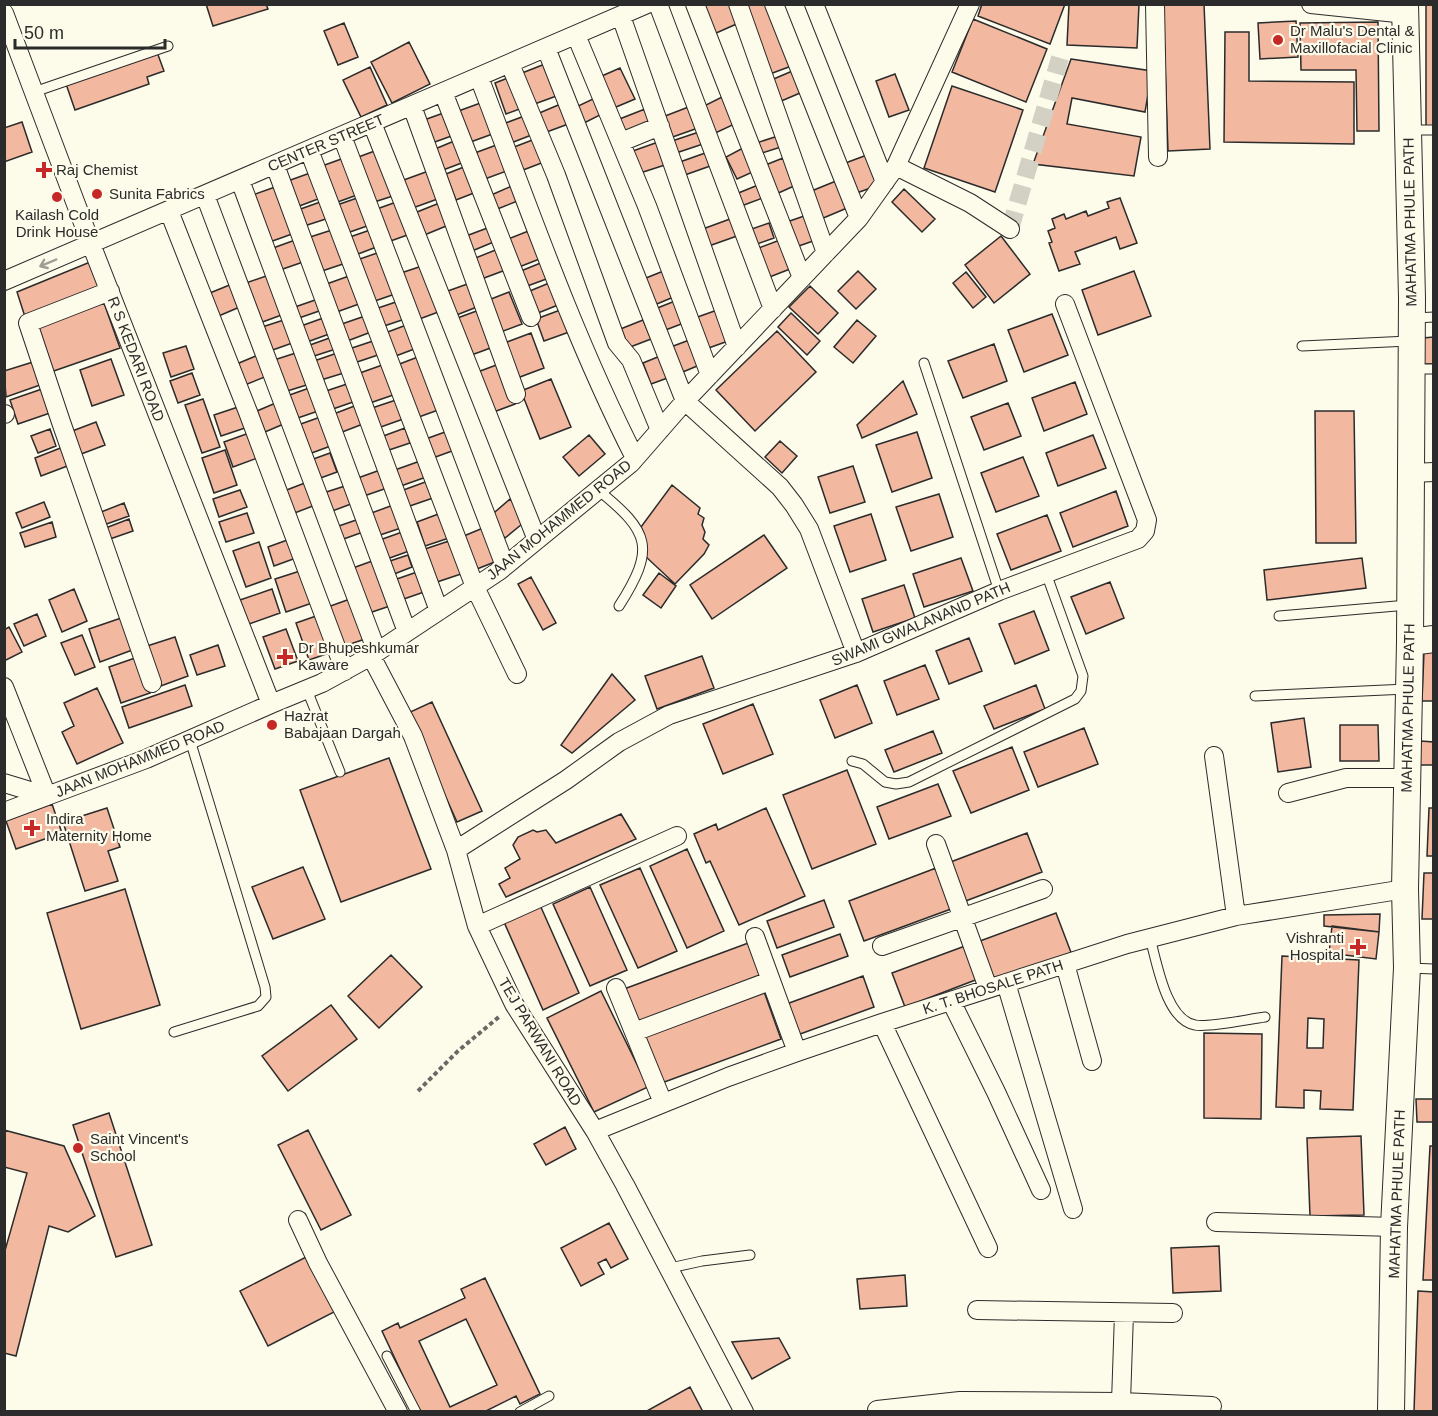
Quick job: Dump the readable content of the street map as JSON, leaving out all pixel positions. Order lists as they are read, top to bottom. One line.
{"streets":{"main road":["MAHATMA PHULE PATH"],"street":["CENTER STREET","R S KEDARI ROAD","JAAN MOHAMMED ROAD","SWAMI GWALANAND PATH","K. T. BHOSALE PATH","TEJ PARWANI ROAD"]},"crossings":[["CENTER STREET","R S KEDARI ROAD"],["CENTER STREET","TEJ PARWANI ROAD"],["MAHATMA PHULE PATH","K. T. BHOSALE PATH"],["R S KEDARI ROAD","JAAN MOHAMMED ROAD"],["JAAN MOHAMMED ROAD","TEJ PARWANI ROAD"],["SWAMI GWALANAND PATH","TEJ PARWANI ROAD"],["K. T. BHOSALE PATH","TEJ PARWANI ROAD"]],"places":{"other":["Dr Malu's Dental & Maxillofacial Clinic","Sunita Fabrics","Kailash Cold Drink House","Hazrat Babajaan Dargah","Saint Vincent's School"],"health":["Raj Chemist","Dr Bhupeshkumar Kaware","Indira Maternity Home","Vishranti Hospital"]},"scale_bar":"50 m"}
